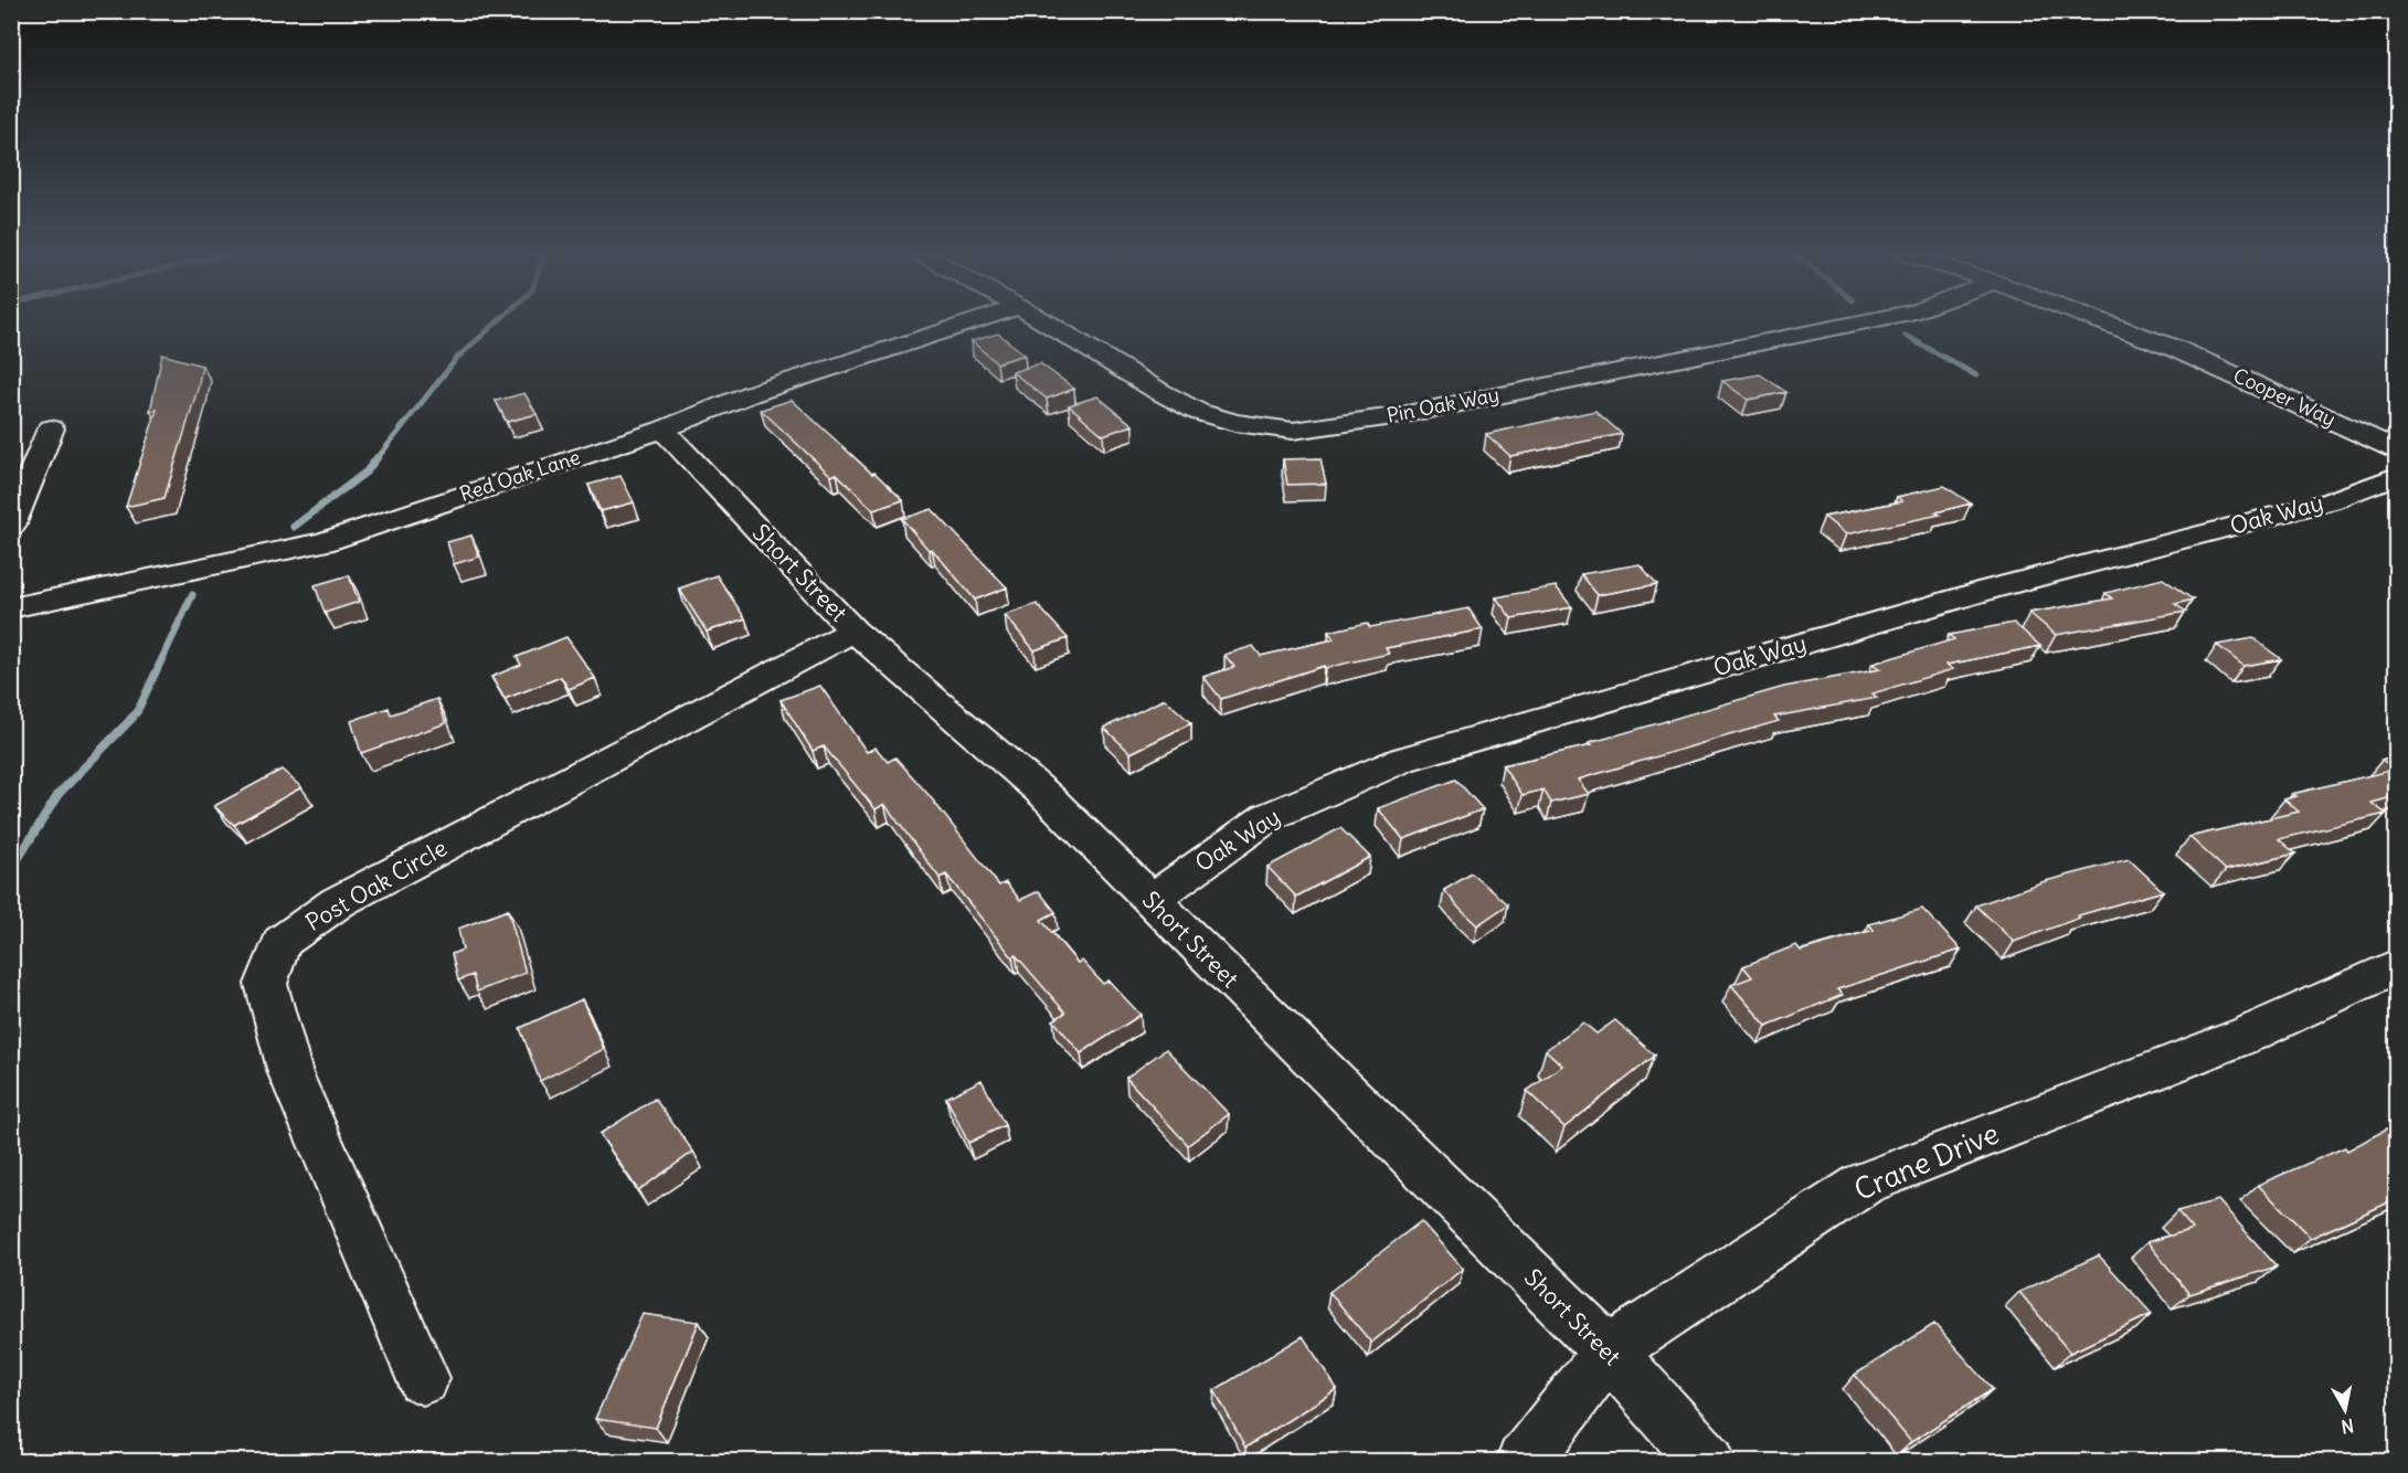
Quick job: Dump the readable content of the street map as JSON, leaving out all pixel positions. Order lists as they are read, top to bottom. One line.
{"streets":{"street":["Cooper Way","Pin Oak Way","Red Oak Lane","Oak Way","Short Street","Post Oak Circle","Crane Drive"]},"crossings":[["Red Oak Lane","Short Street"],["Oak Way","Short Street"],["Short Street","Post Oak Circle"],["Short Street","Crane Drive"]],"north":"bottom"}
